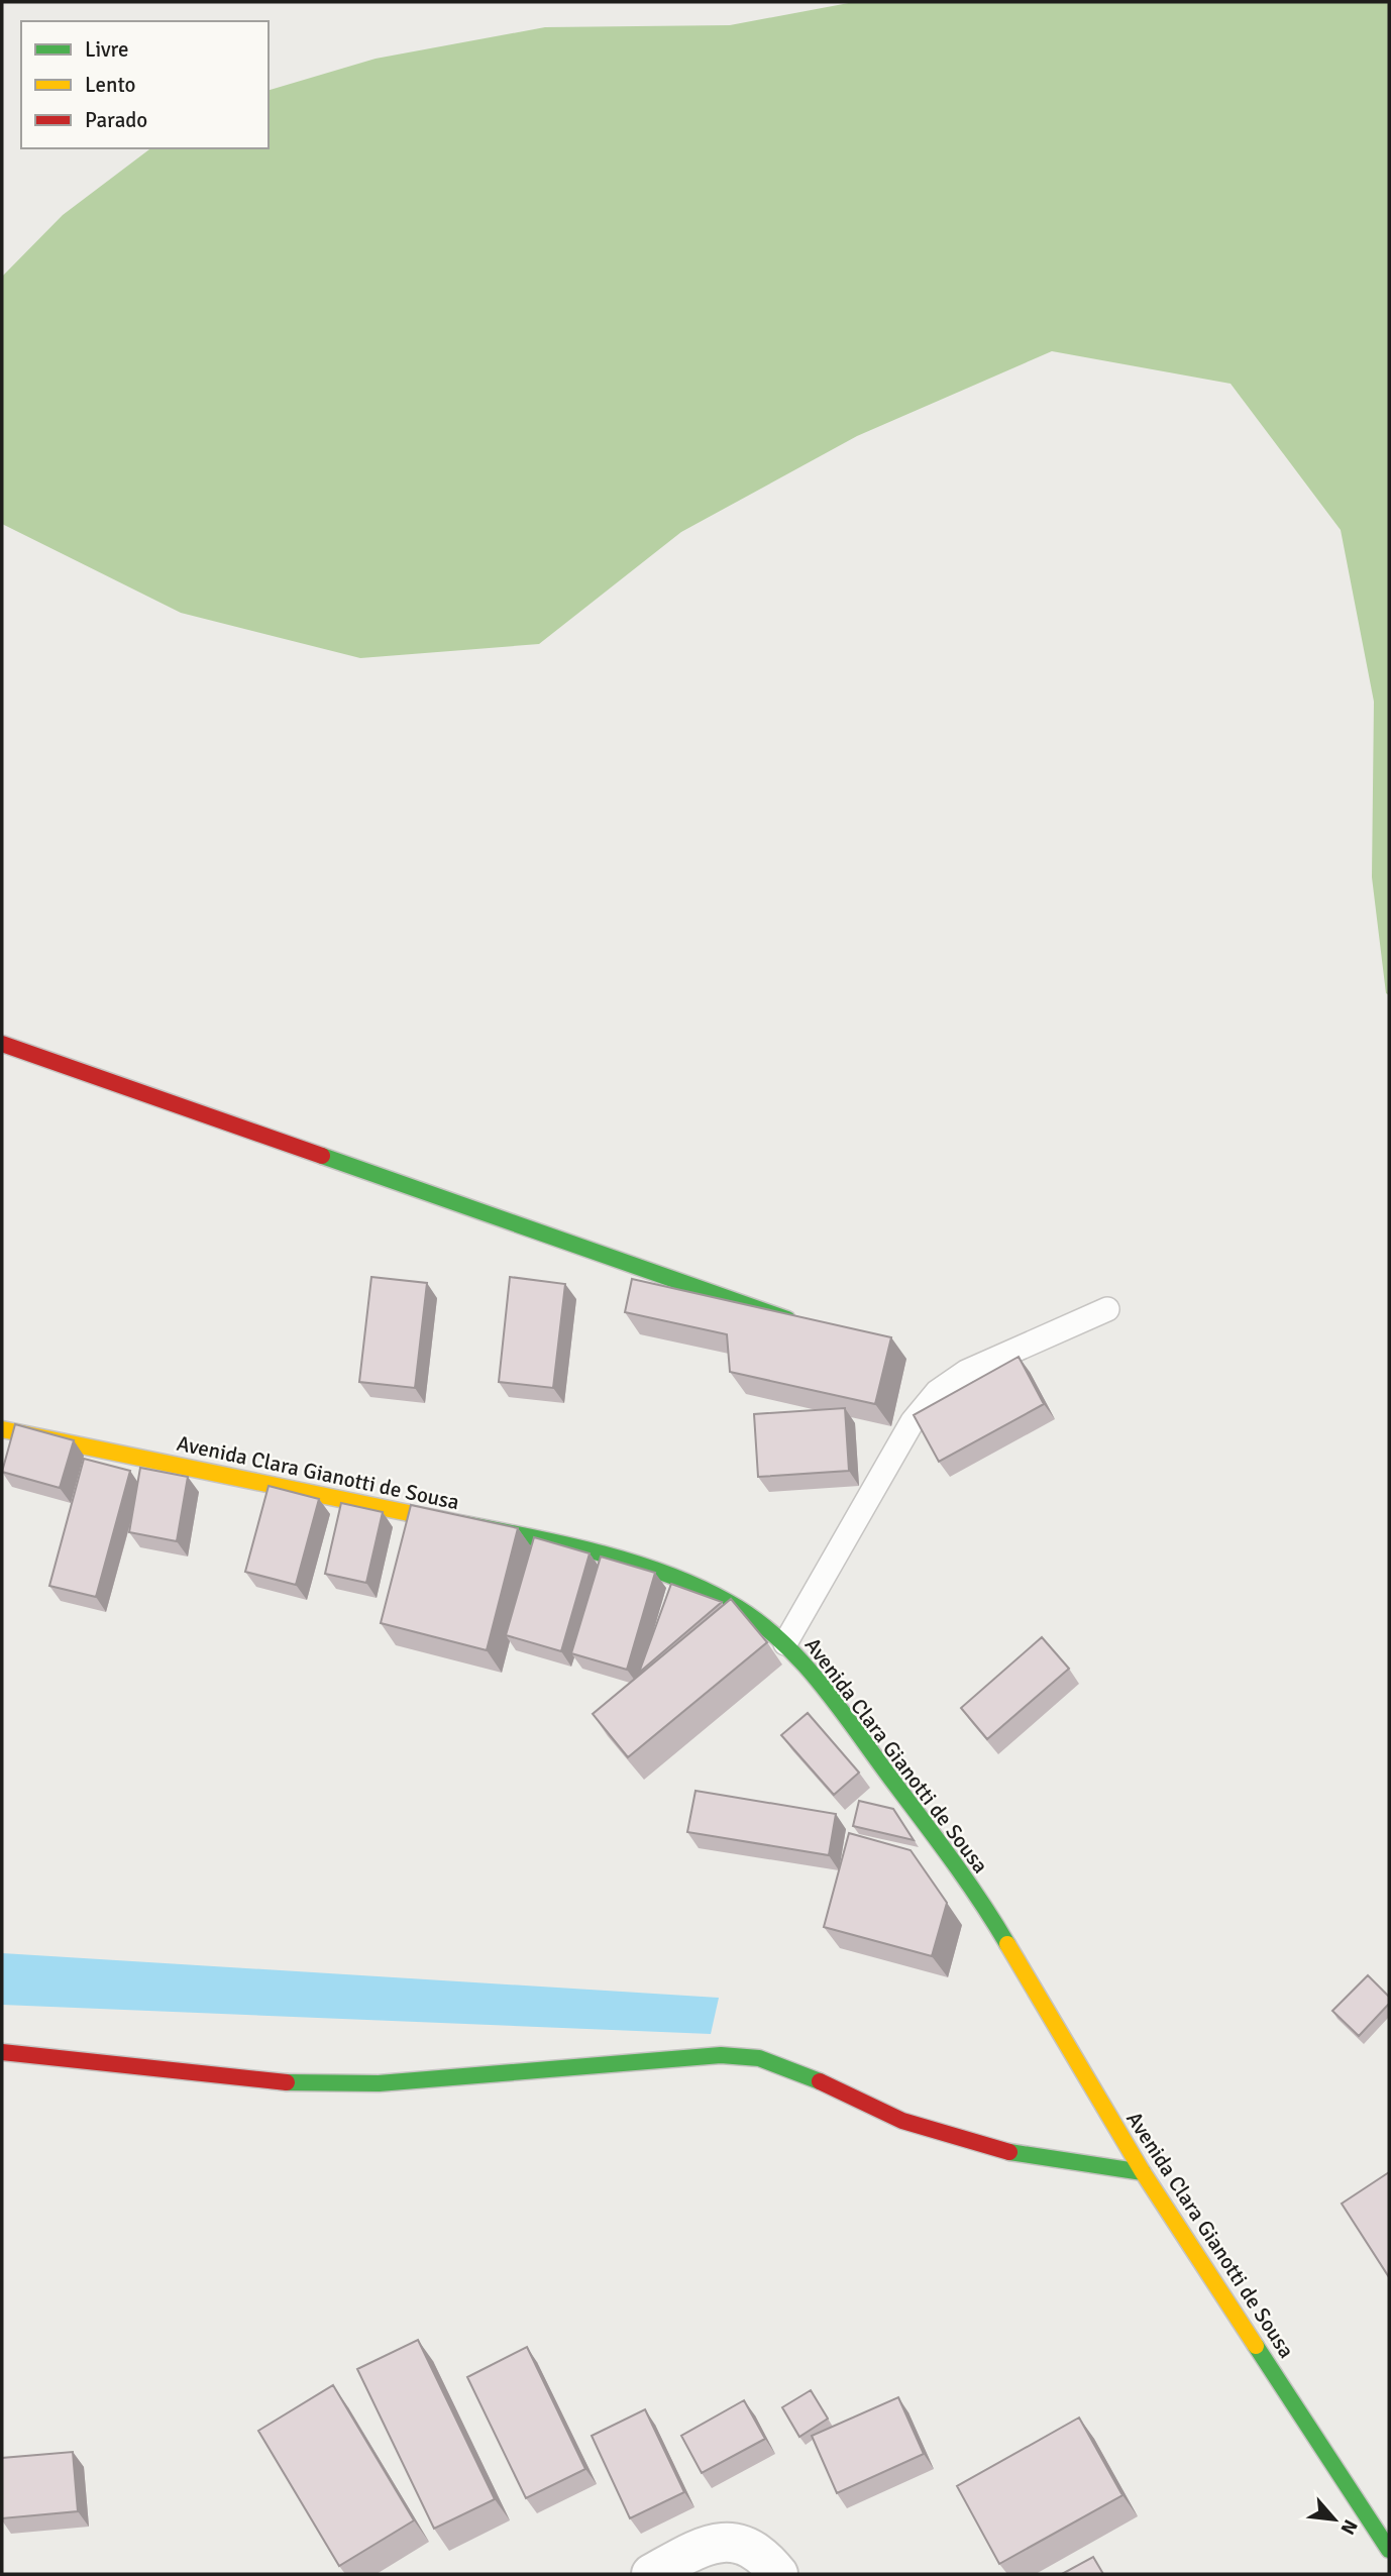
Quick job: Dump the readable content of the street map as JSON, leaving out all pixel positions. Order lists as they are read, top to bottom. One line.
{"streets":{"street":["Avenida Clara Gianotti de Sousa"]},"legend":["Livre","Lento","Parado"],"north":"bottom right"}
